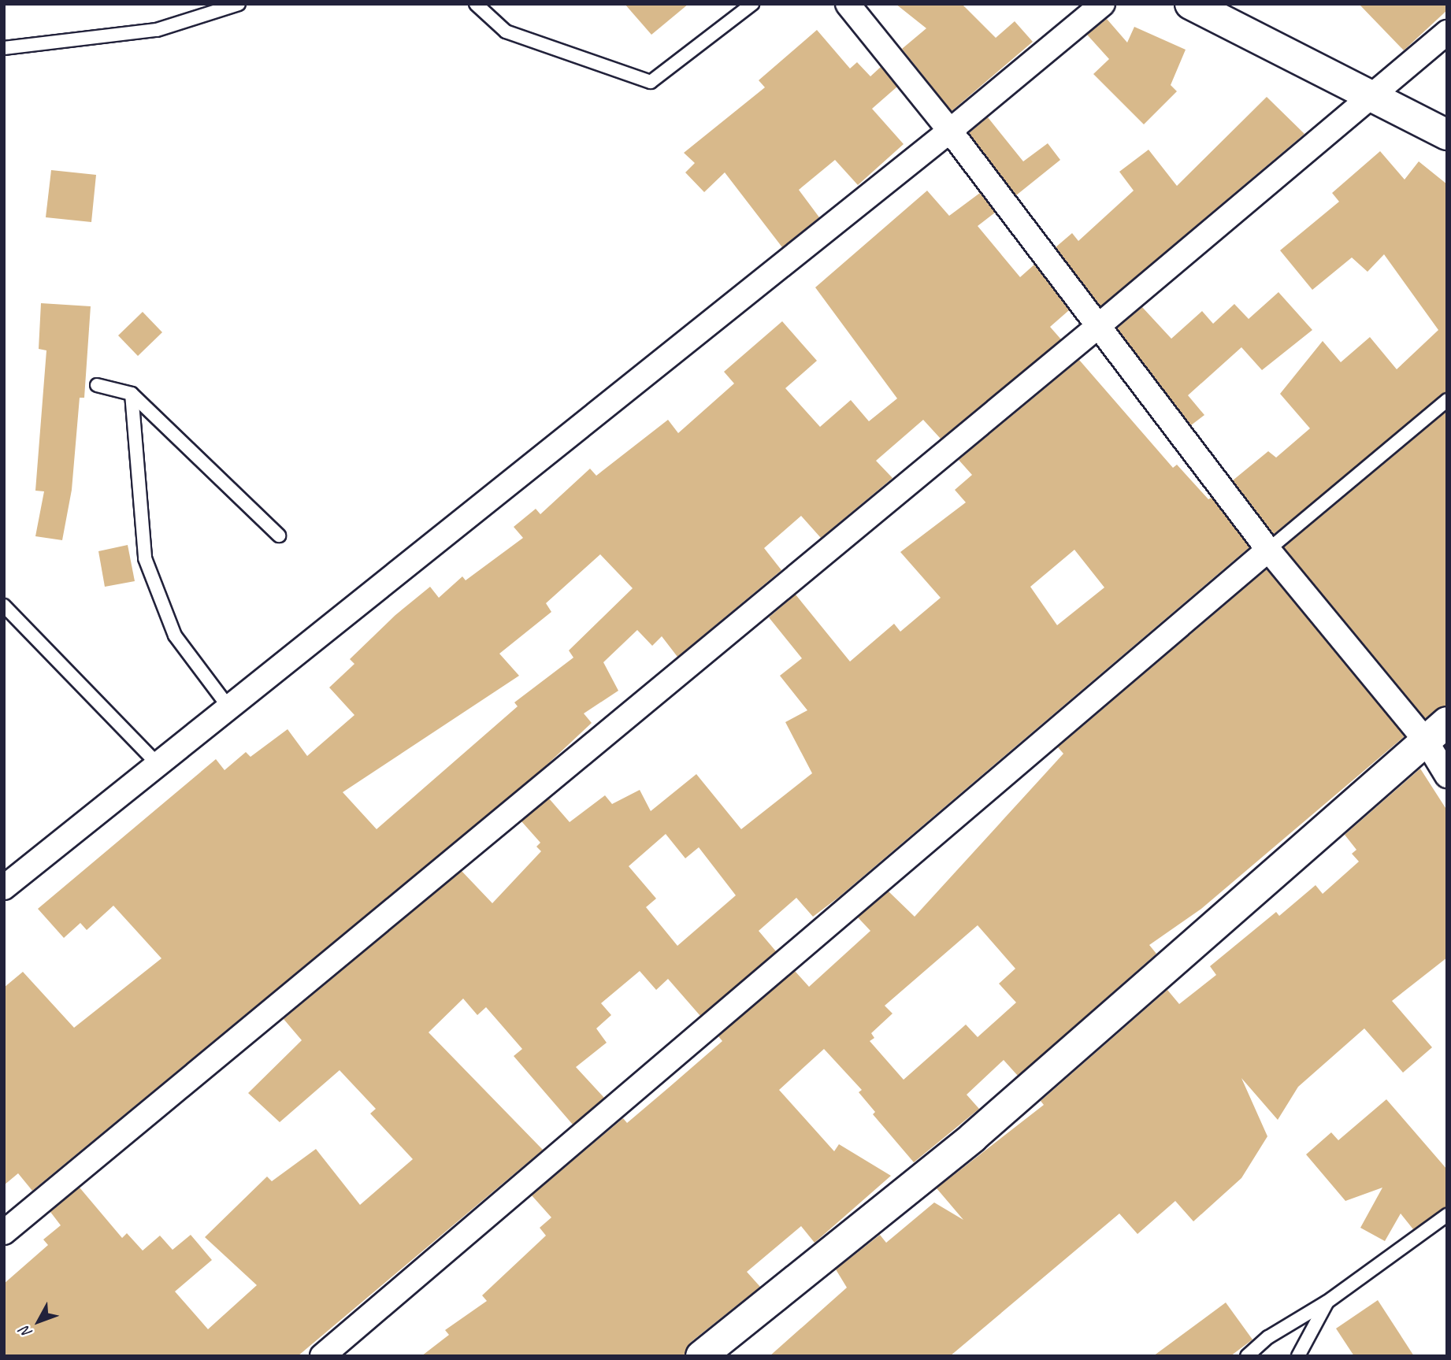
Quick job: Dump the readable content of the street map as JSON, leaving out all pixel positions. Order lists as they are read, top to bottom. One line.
{"north":"bottom left"}
